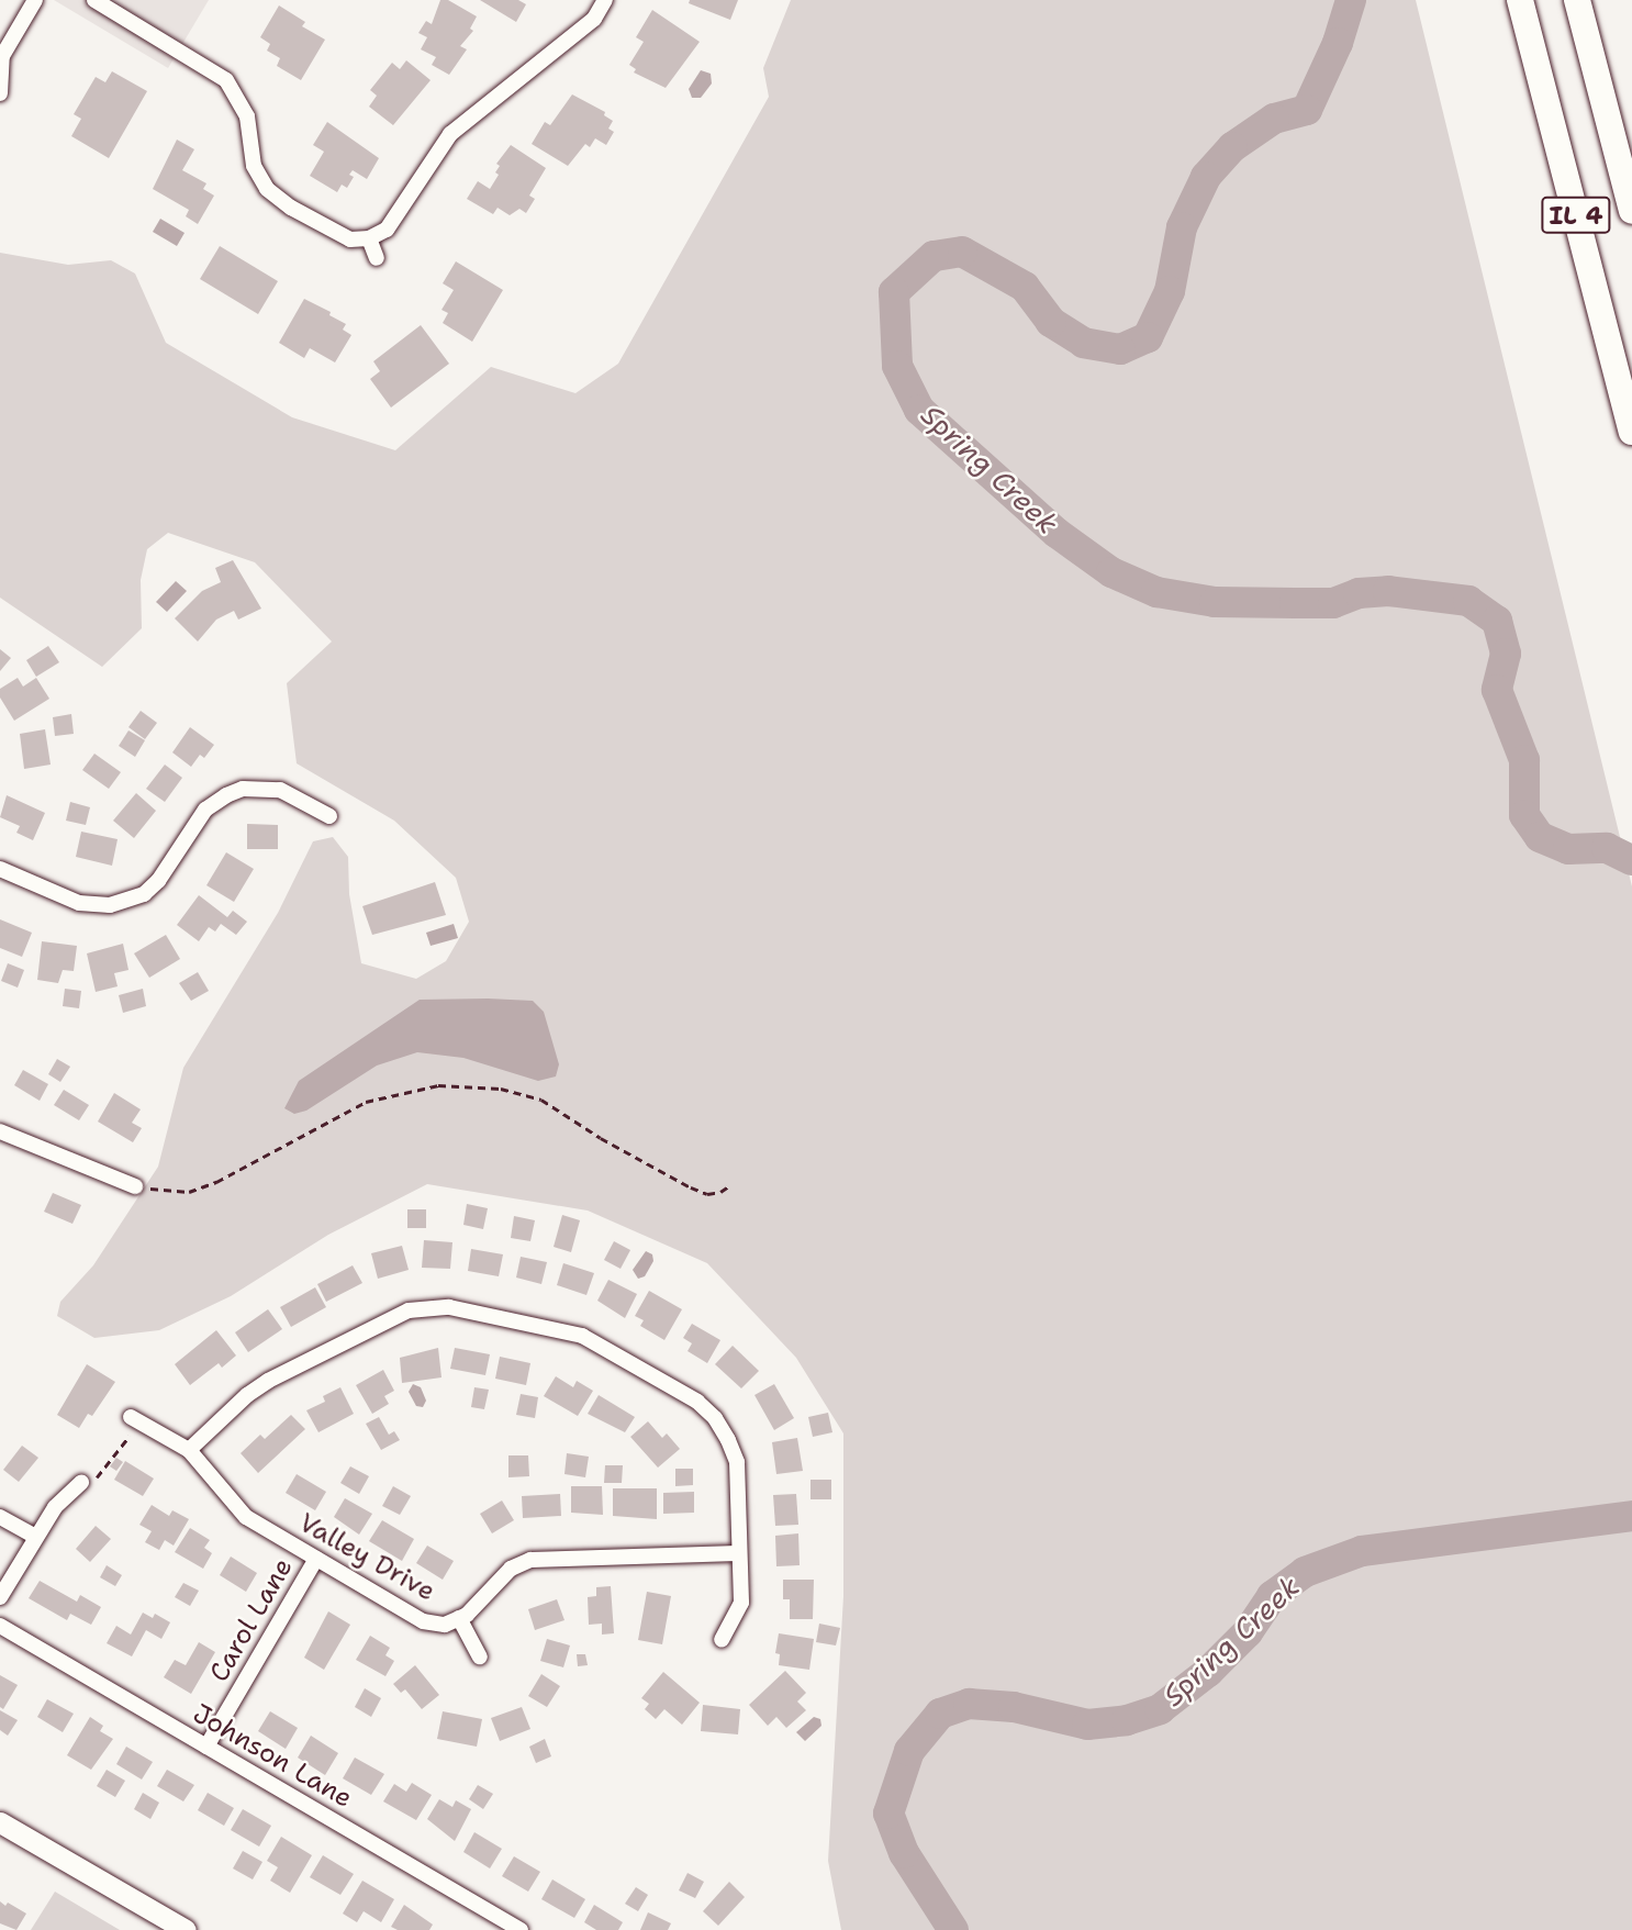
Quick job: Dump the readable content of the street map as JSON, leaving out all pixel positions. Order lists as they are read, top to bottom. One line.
{"streets":{"highway":["IL 4"],"street":["Valley Drive","Carol Lane","Johnson Lane"]},"crossings":[["Valley Drive","Carol Lane"],["Carol Lane","Johnson Lane"]],"water":["Spring Creek"]}
